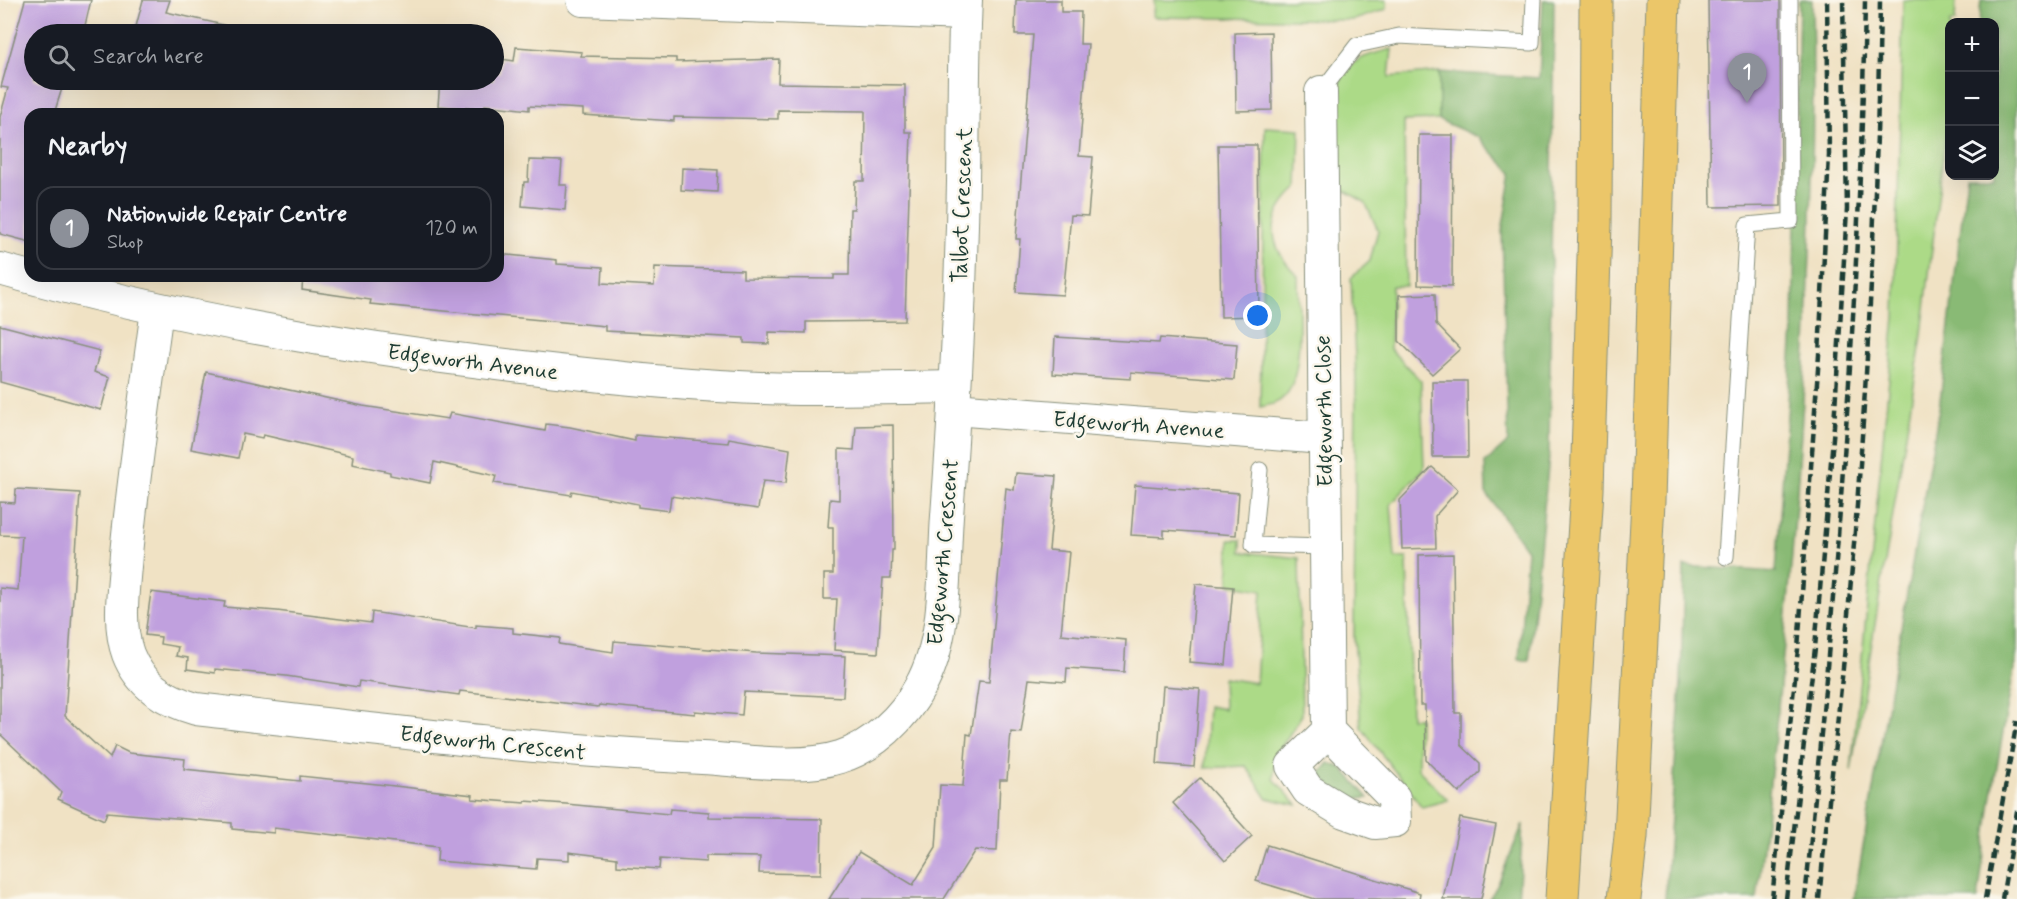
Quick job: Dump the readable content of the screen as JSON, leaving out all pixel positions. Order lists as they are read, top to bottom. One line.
{"streets":{"street":["Talbot Crescent","Edgeworth Avenue","Edgeworth Close","Edgeworth Crescent"]},"crossings":[["Talbot Crescent","Edgeworth Avenue"],["Talbot Crescent","Edgeworth Crescent"],["Edgeworth Avenue","Edgeworth Close"],["Edgeworth Avenue","Edgeworth Crescent"]],"page":{"map_buttons":["+","−"],"search":"Search here","pins":"1","heading":"Nearby","list":[{"mark":"1","name":"Nationwide Repair Centre","note":"Shop","value":"120 m"}]}}
